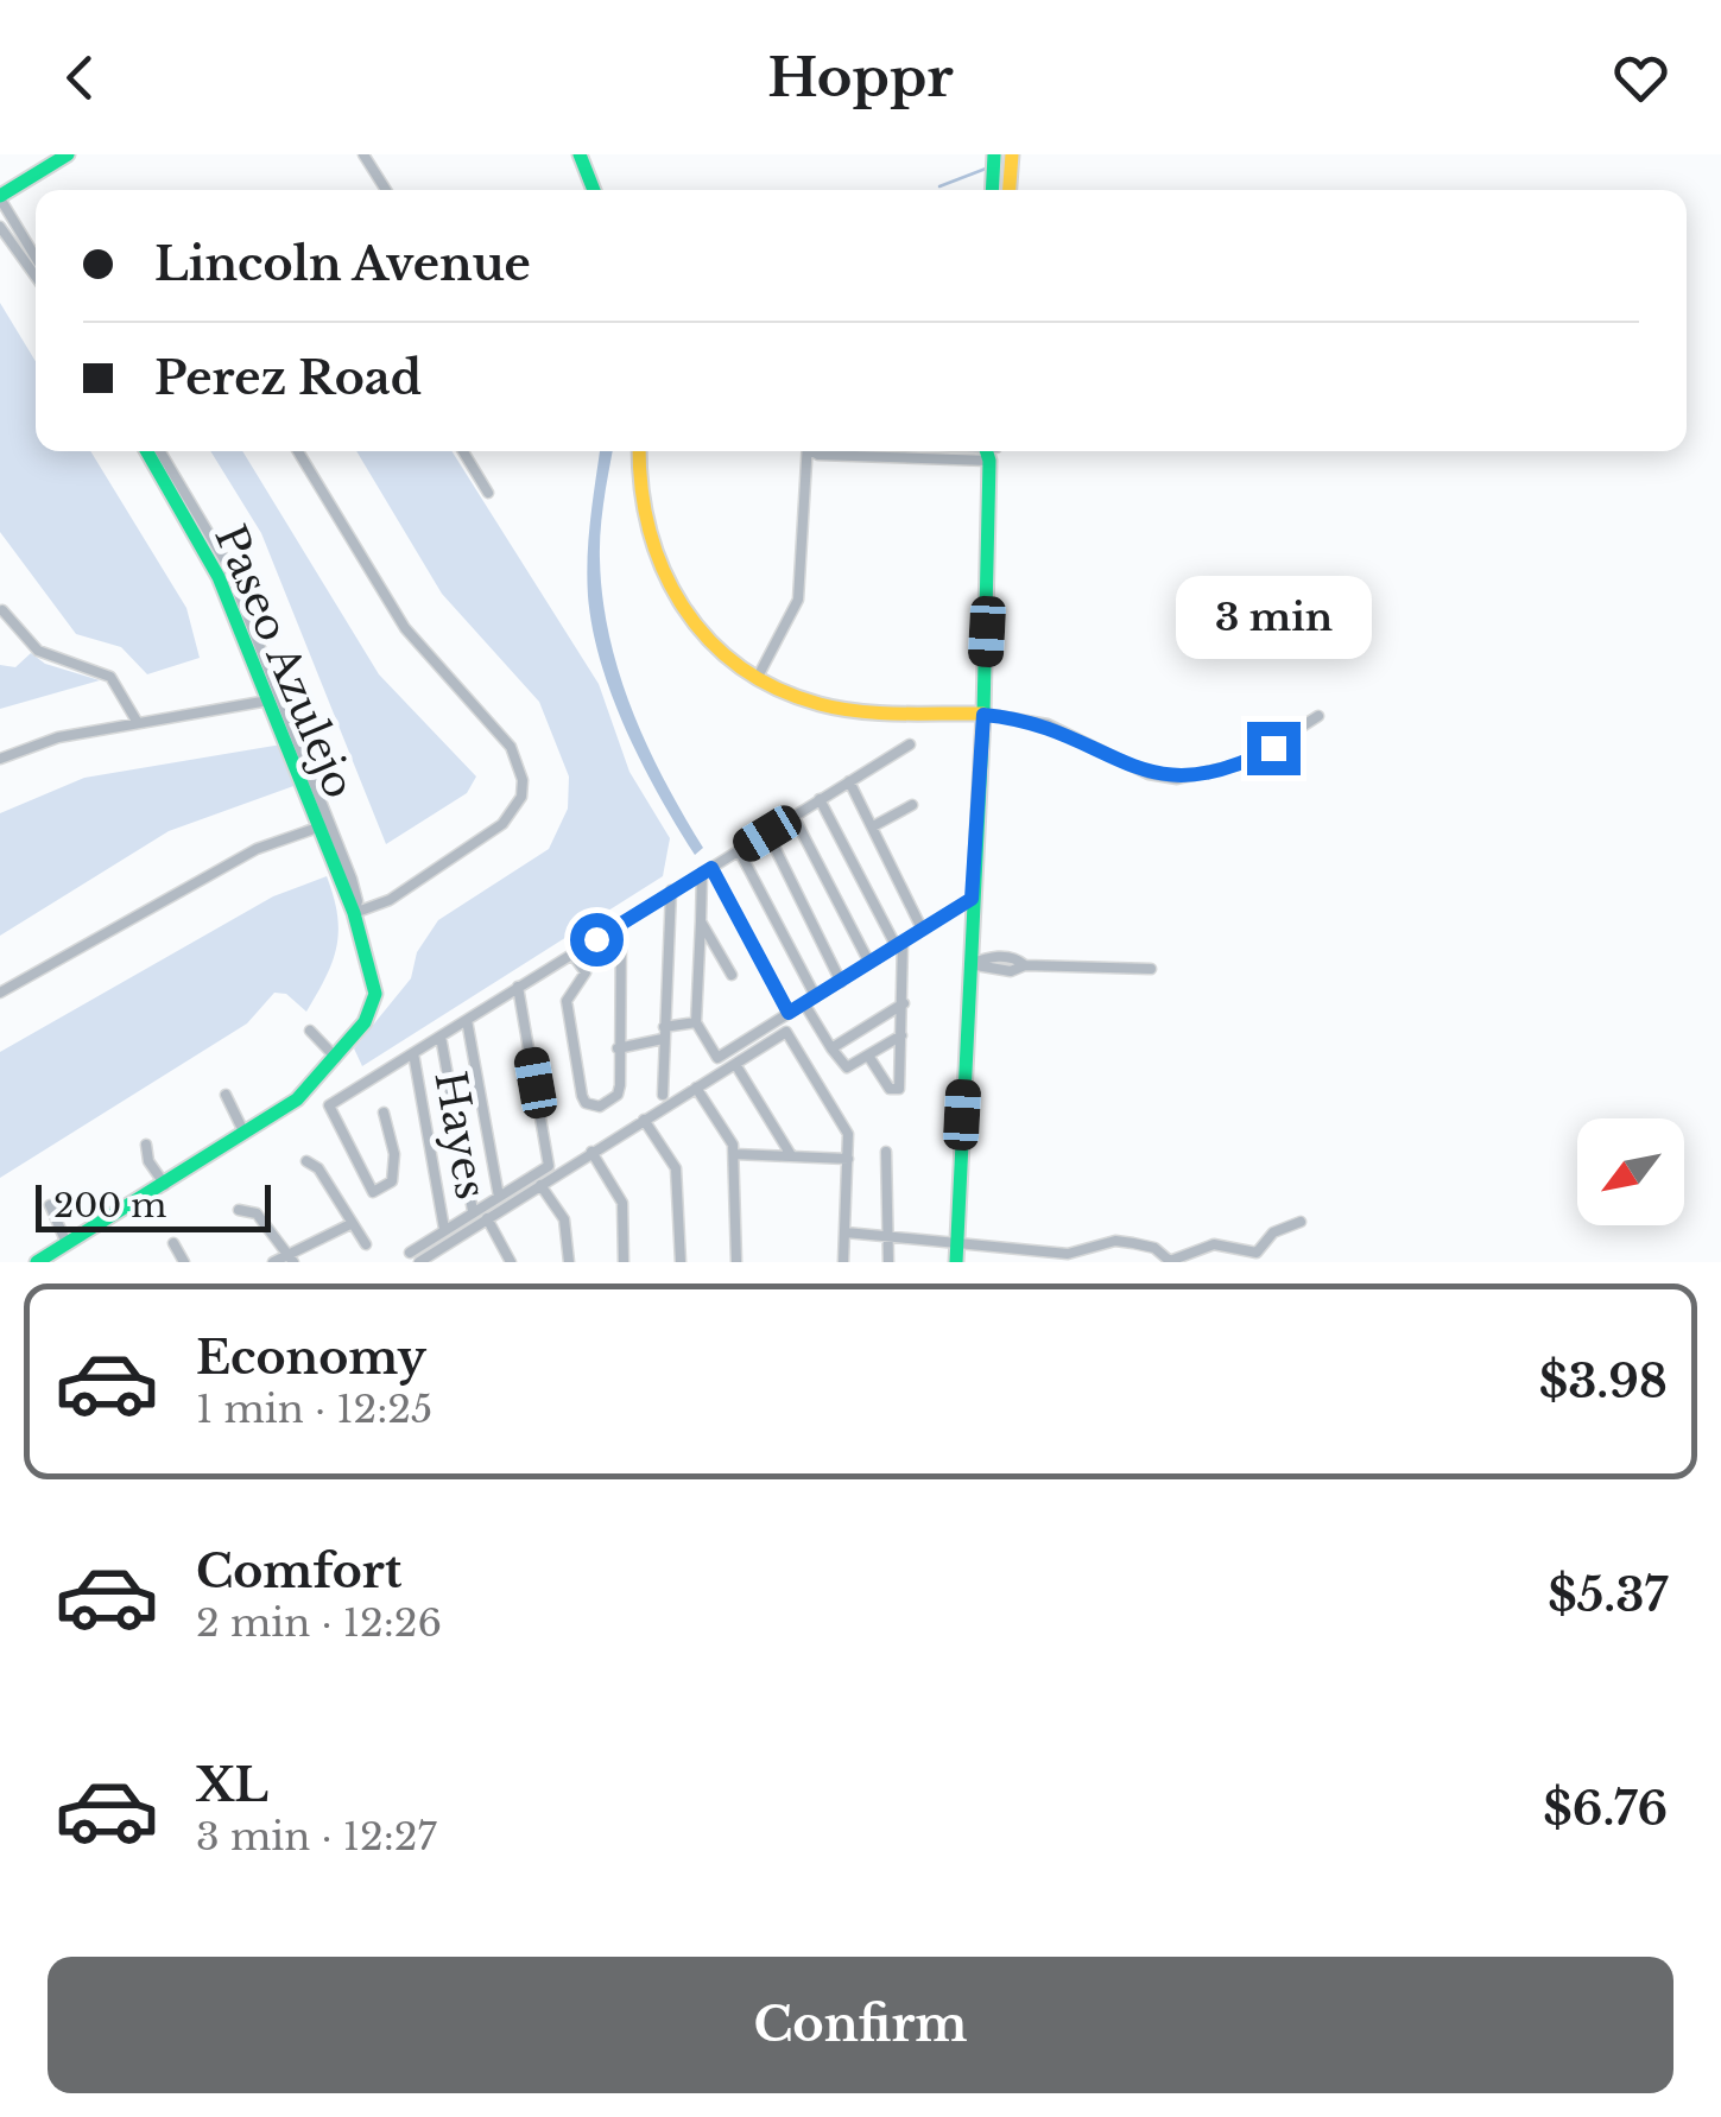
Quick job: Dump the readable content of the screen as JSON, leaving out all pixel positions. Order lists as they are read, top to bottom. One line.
{"streets":{"main road":["Paseo Azulejo"],"street":["Hayes"]},"scale_bar":"200 m","north":"bottom left","page":{"header":"Hoppr","banner":["Lincoln Avenue","Perez Road"],"bubble":"3 min","scale":"200 m","list":[{"name":"Economy","note":"1 min · 12:25","value":"$3.98"},{"name":"Comfort","note":"2 min · 12:26","value":"$5.37"},{"name":"XL","note":"3 min · 12:27","value":"$6.76"}],"buttons":"Confirm"}}
